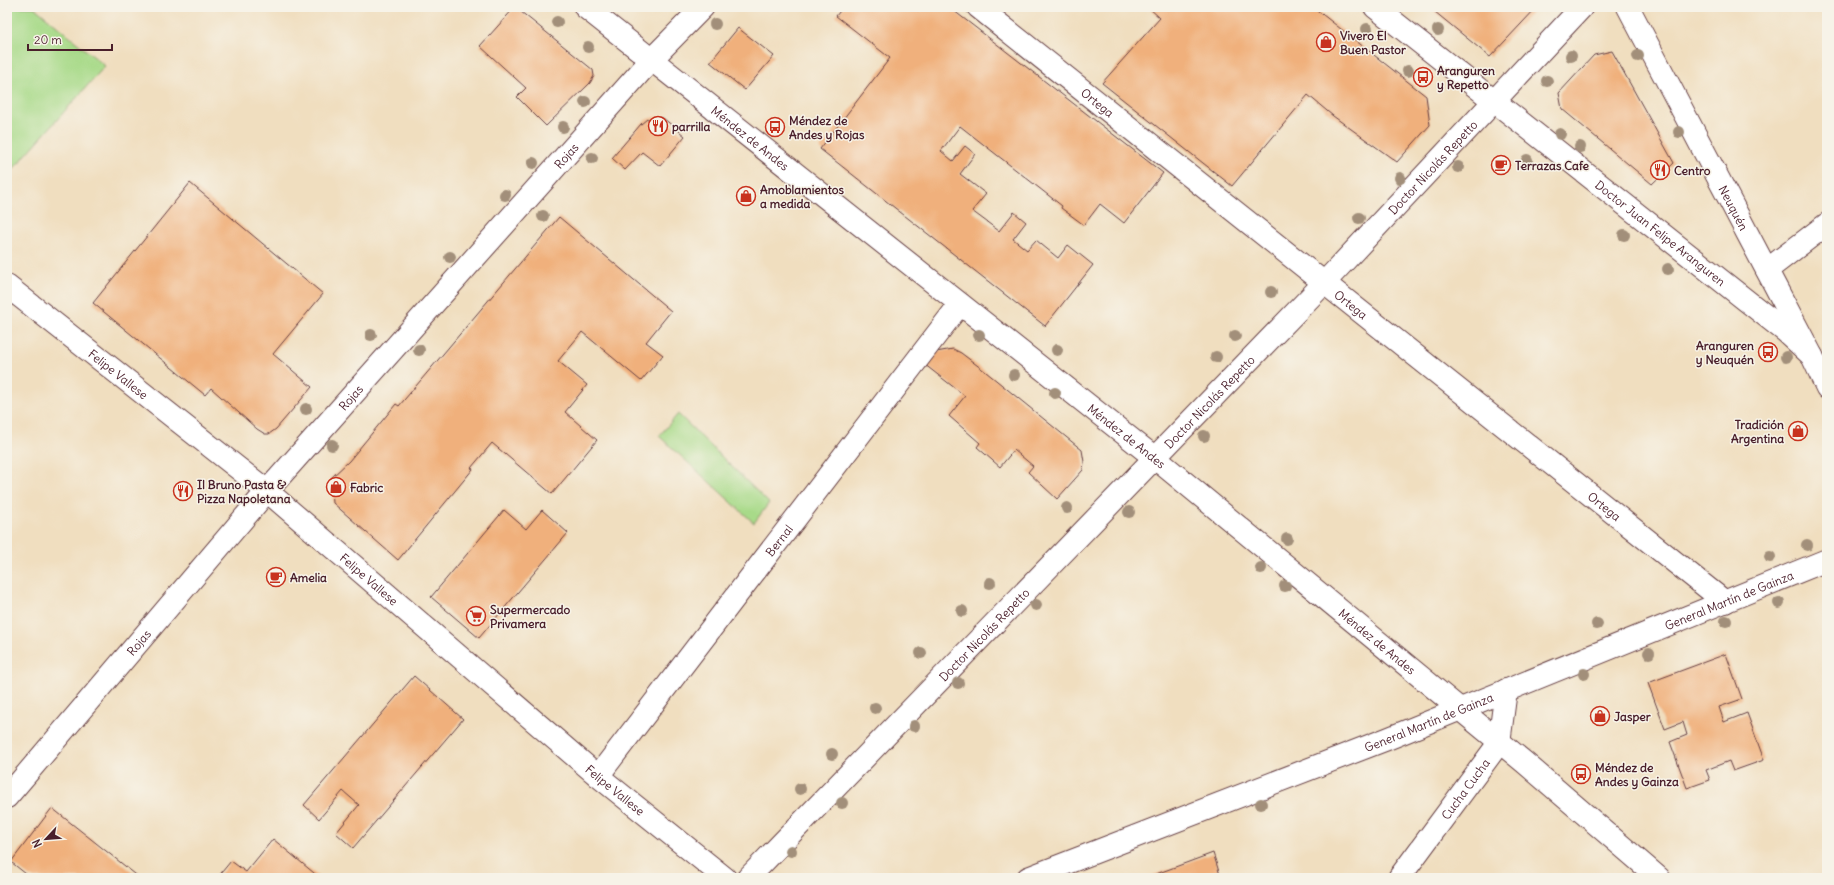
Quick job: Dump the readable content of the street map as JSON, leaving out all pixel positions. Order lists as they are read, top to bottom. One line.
{"streets":{"street":["Ortega","Méndez de Andes","Rojas","Doctor Nicolás Repetto","Neuquén","Doctor Juan Felipe Aranguren","Felipe Vallese","Bernal","General Martín de Gainza","Cucha Cucha"]},"crossings":[["Ortega","Doctor Nicolás Repetto"],["Ortega","General Martín de Gainza"],["Méndez de Andes","Rojas"],["Méndez de Andes","Doctor Nicolás Repetto"],["Méndez de Andes","Bernal"],["Méndez de Andes","General Martín de Gainza"],["Méndez de Andes","Cucha Cucha"],["Rojas","Felipe Vallese"],["Doctor Nicolás Repetto","Doctor Juan Felipe Aranguren"],["Neuquén","Doctor Juan Felipe Aranguren"],["Felipe Vallese","Bernal"]],"places":{"shop":["Vivero El Buen Pastor","Amoblamientos a medida","Tradición Argentina","Fabric","Jasper"],"bus stop":["Aranguren y Repetto","Méndez de Andes y Rojas","Aranguren y Neuquén","Méndez de Andes y Gainza"],"restaurant":["parrilla","Centro","Il Bruno Pasta & Pizza Napoletana"],"cafe":["Terrazas Cafe","Amelia"],"supermarket":["Supermercado Privamera"]},"scale_bar":"20 m","north":"bottom left"}
